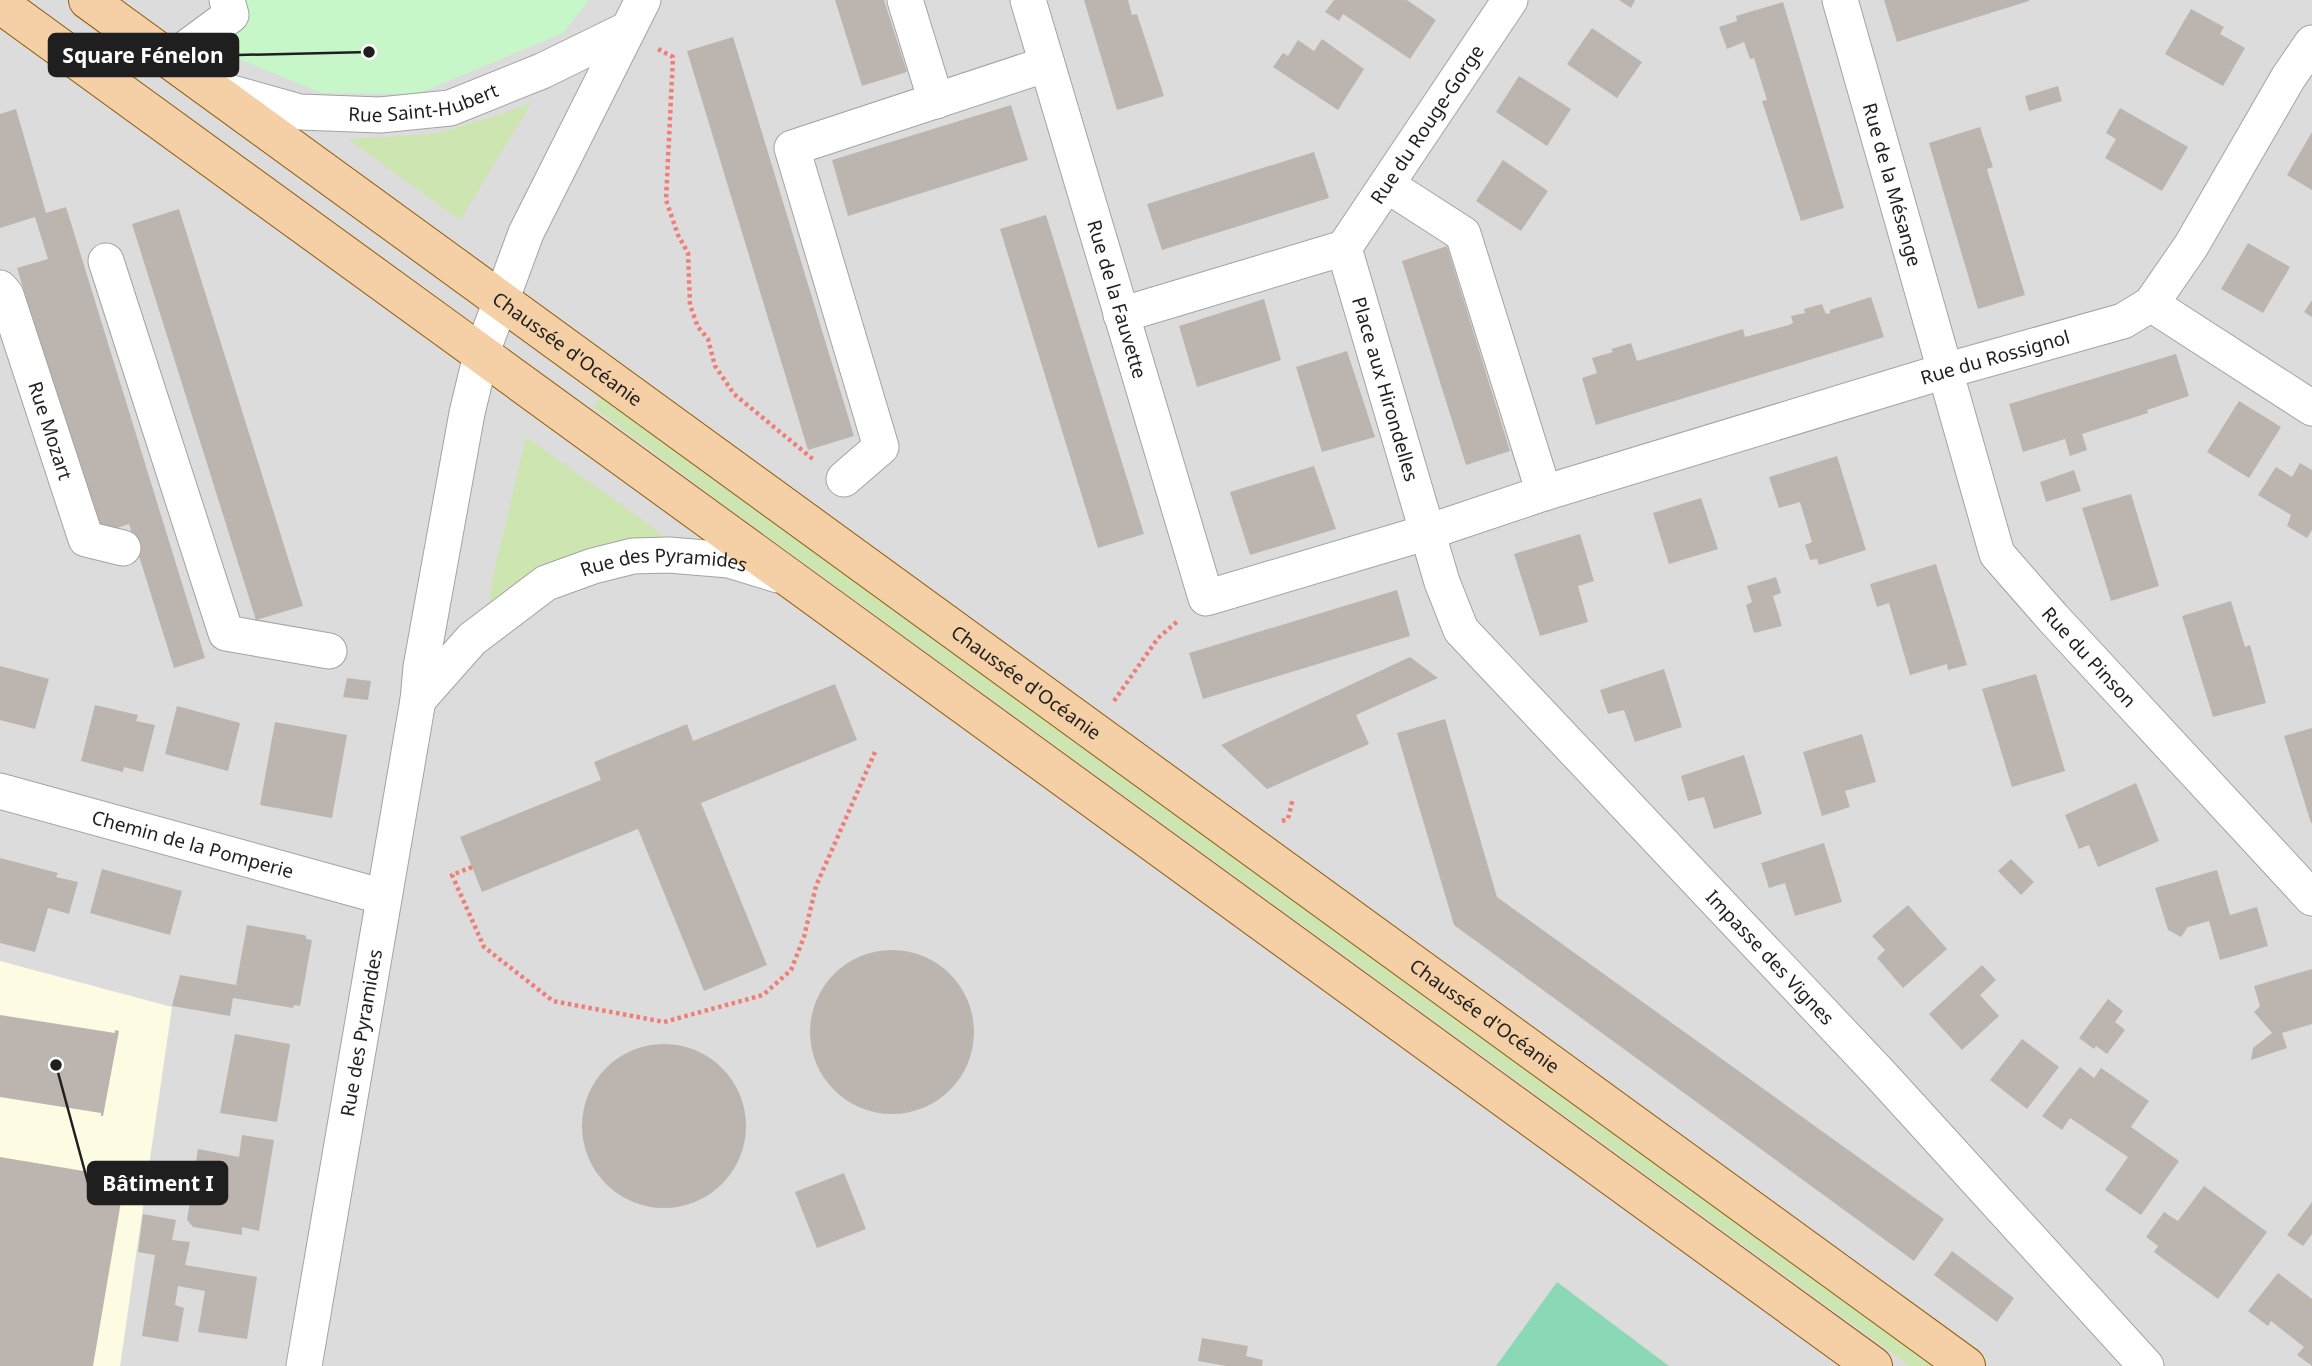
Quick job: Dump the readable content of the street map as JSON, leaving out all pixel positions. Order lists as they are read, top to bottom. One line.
{"streets":{"main road":["Chaussée d'Océanie"],"street":["Rue Saint-Hubert","Rue du Rouge-Gorge","Rue de la Mésange","Rue de la Fauvette","Rue du Rossignol","Place aux Hirondelles","Rue Mozart","Rue des Pyramides","Rue du Pinson","Chemin de la Pomperie","Impasse des Vignes"]},"crossings":[["Rue Saint-Hubert","Chaussée d'Océanie"],["Rue du Rouge-Gorge","Place aux Hirondelles"],["Rue de la Mésange","Rue du Rossignol"],["Rue de la Mésange","Rue du Pinson"],["Chaussée d'Océanie","Rue des Pyramides"],["Rue du Rossignol","Place aux Hirondelles"],["Rue du Rossignol","Rue du Pinson"],["Rue du Rossignol","Impasse des Vignes"],["Place aux Hirondelles","Impasse des Vignes"],["Rue des Pyramides","Chemin de la Pomperie"]],"places":["Square Fénelon","Bâtiment I"]}
